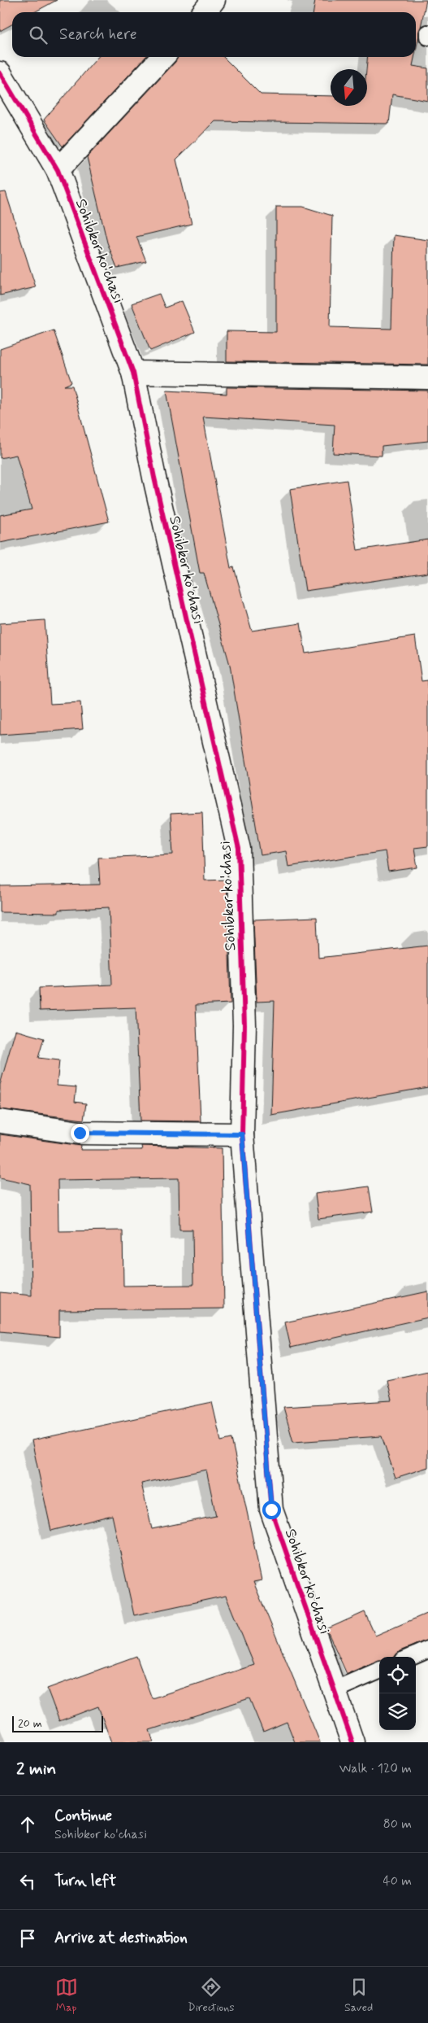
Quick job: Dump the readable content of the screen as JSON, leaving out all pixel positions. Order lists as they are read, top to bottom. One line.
{"streets":{"street":["Sohibkor ko'chasi"]},"scale_bar":"20 m","north":"bottom","page":{"search":"Search here","scale":"20 m","heading":["2 min","Walk · 120 m"],"list":[["Continue","Sohibkor ko'chasi","80 m"],["Turn left","40 m"],"Arrive at destination"],"nav":["Map","Directions","Saved"]}}
